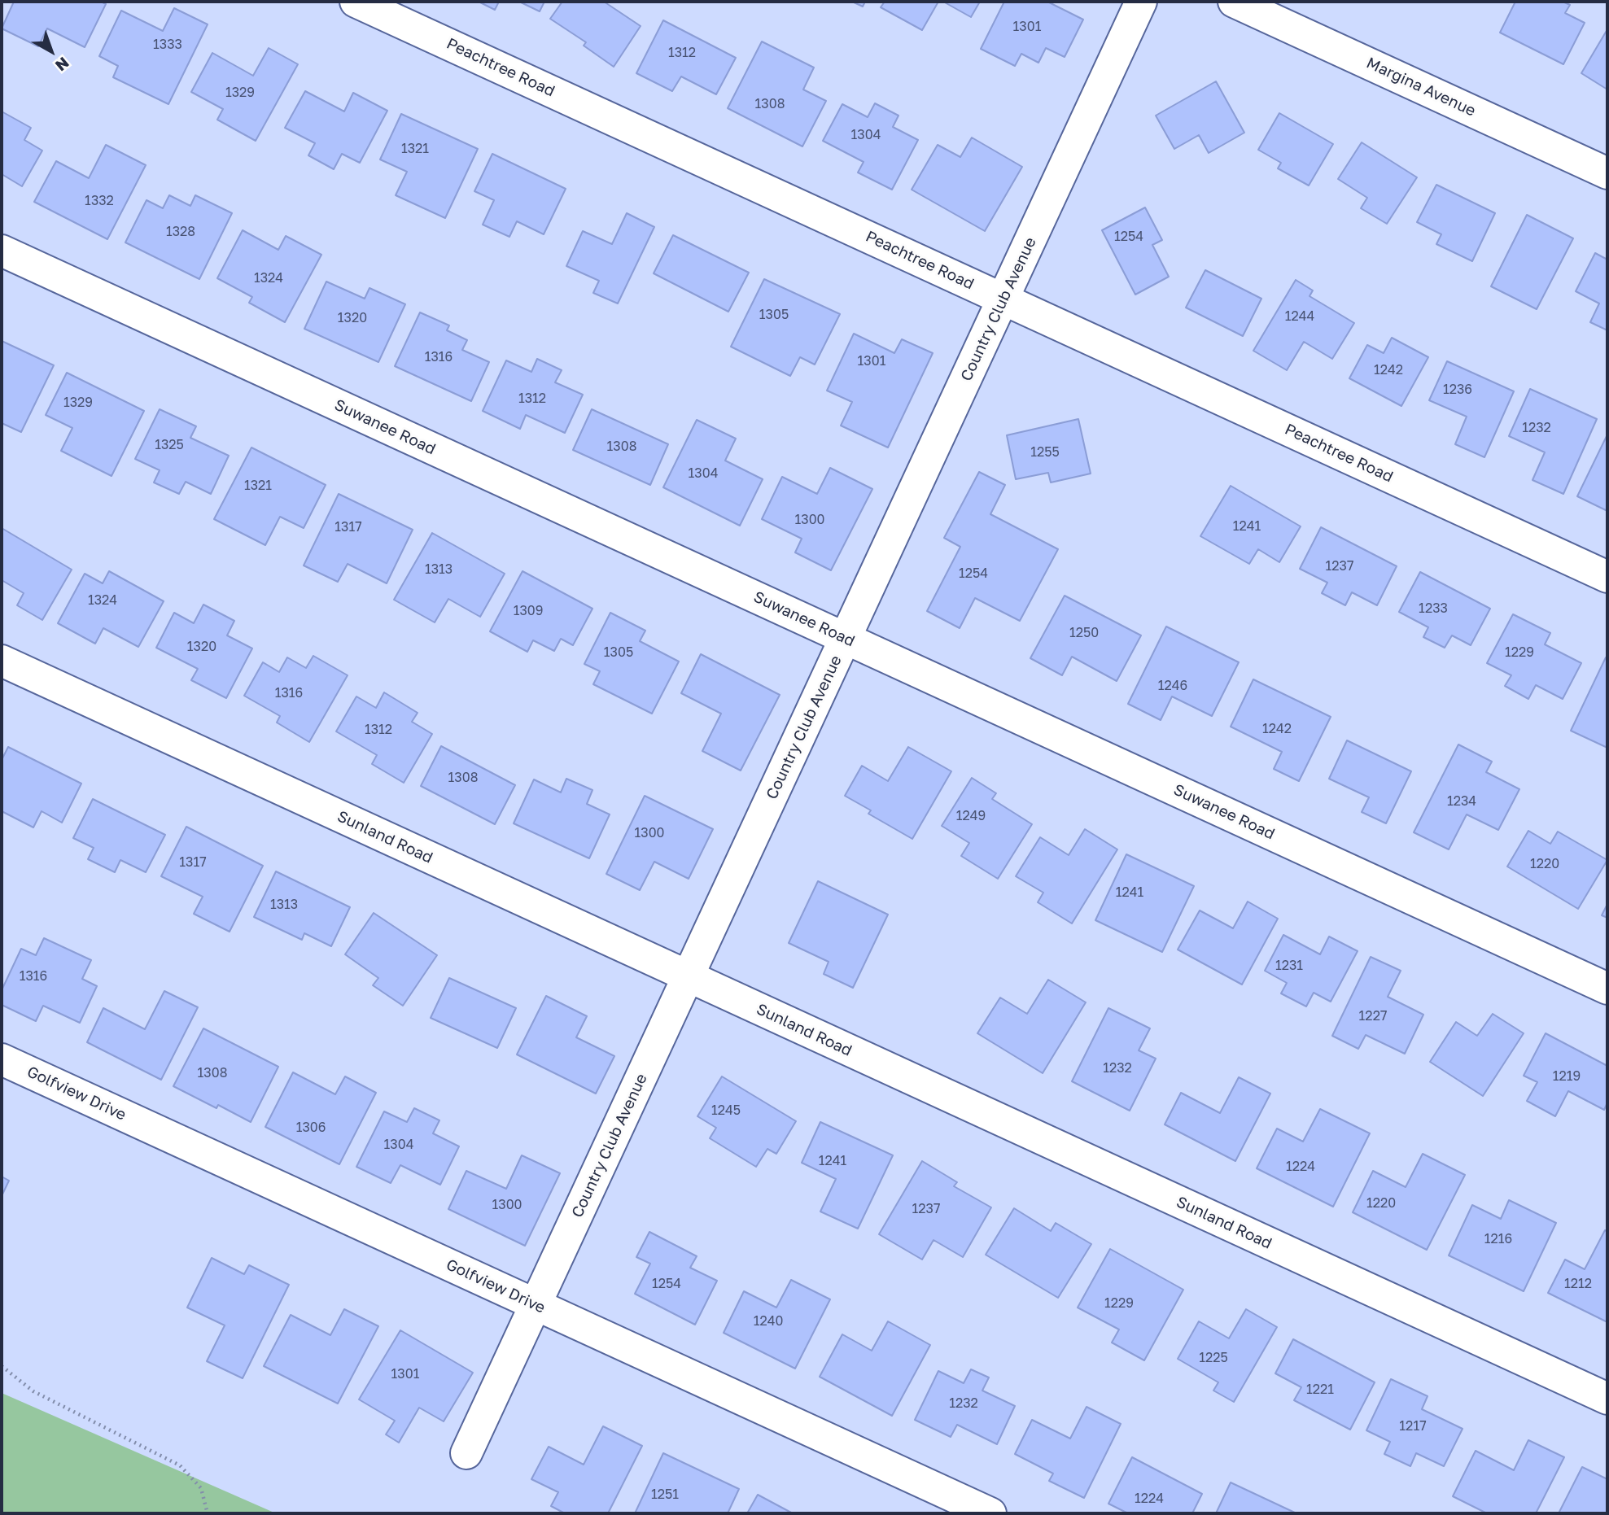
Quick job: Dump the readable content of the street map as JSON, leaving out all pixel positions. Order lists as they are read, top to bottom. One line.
{"streets":{"street":["Peachtree Road","Margina Avenue","Country Club Avenue","Suwanee Road","Sunland Road","Golfview Drive"]},"crossings":[["Peachtree Road","Country Club Avenue"],["Country Club Avenue","Suwanee Road"],["Country Club Avenue","Sunland Road"],["Country Club Avenue","Golfview Drive"]],"house_numbers":["1301","1333","1312","1329","1308","1304","1321","1332","1328","1254","1324","1305","1244","1320","1316","1301","1242","1236","1312","1329","1232","1325","1308","1255","1304","1321","1300","1241","1317","1237","1313","1254","1324","1233","1309","1250","1320","1305","1229","1246","1316","1242","1312","1308","1234","1249","1300","1317","1220","1241","1313","1231","1316","1227","1232","1308","1219","1245","1306","1304","1241","1224","1220","1300","1237","1216","1254","1212","1229","1240","1225","1301","1221","1232","1217","1251","1224"],"north":"bottom right"}
